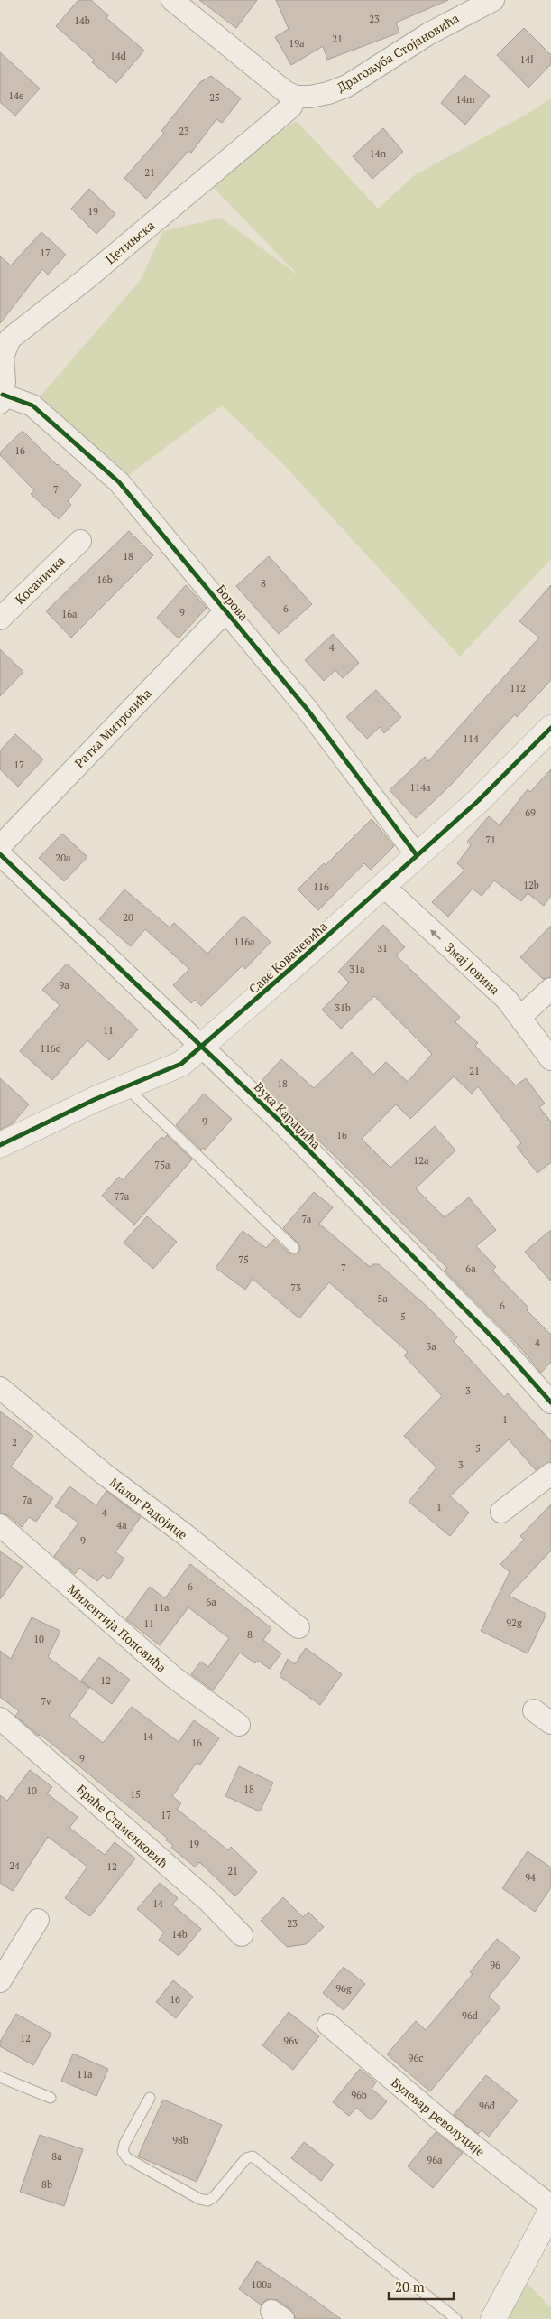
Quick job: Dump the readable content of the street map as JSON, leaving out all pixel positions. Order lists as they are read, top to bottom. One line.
{"streets":{"street":["Драгољуба Стојановића","Цетињска","Косаничка","Борова","Ратка Митровића","Саве Ковачевића","Змај Јовина","Вука Караџића","Малог Радојице","Милентија Поповића","Браће Стаменковић","Булевар револуције"]},"crossings":[["Драгољуба Стојановића","Цетињска"],["Цетињска","Борова"],["Борова","Ратка Митровића"],["Борова","Саве Ковачевића"],["Саве Ковачевића","Змај Јовина"],["Саве Ковачевића","Вука Караџића"]],"one_way":["Змај Јовина"],"house_numbers":["23","14b","21","19a","14d","14l","14e","25","14m","23","14n","21","19","17","16","7","18","16b","8","6","9","16a","4","112","114","17","114a","69","71","20a","12b","116","20","116a","31","31a","9a","31b","11","116d","21","18","9","16","12a","75a","77a","7a","75","7","6a","73","5a","6","5","4","3a","3","1","2","5","3","7a","1","4","4a","9","6","6a","11a","92g","11","8","10","12","7v","14","16","9","18","10","15","17","19","24","12","21","94","14","23","14b","96","96g","16","96d","12","96v","96c","11a","96b","96đ","98b","8a","96a","8b","100a"],"scale_bar":"20 m"}
